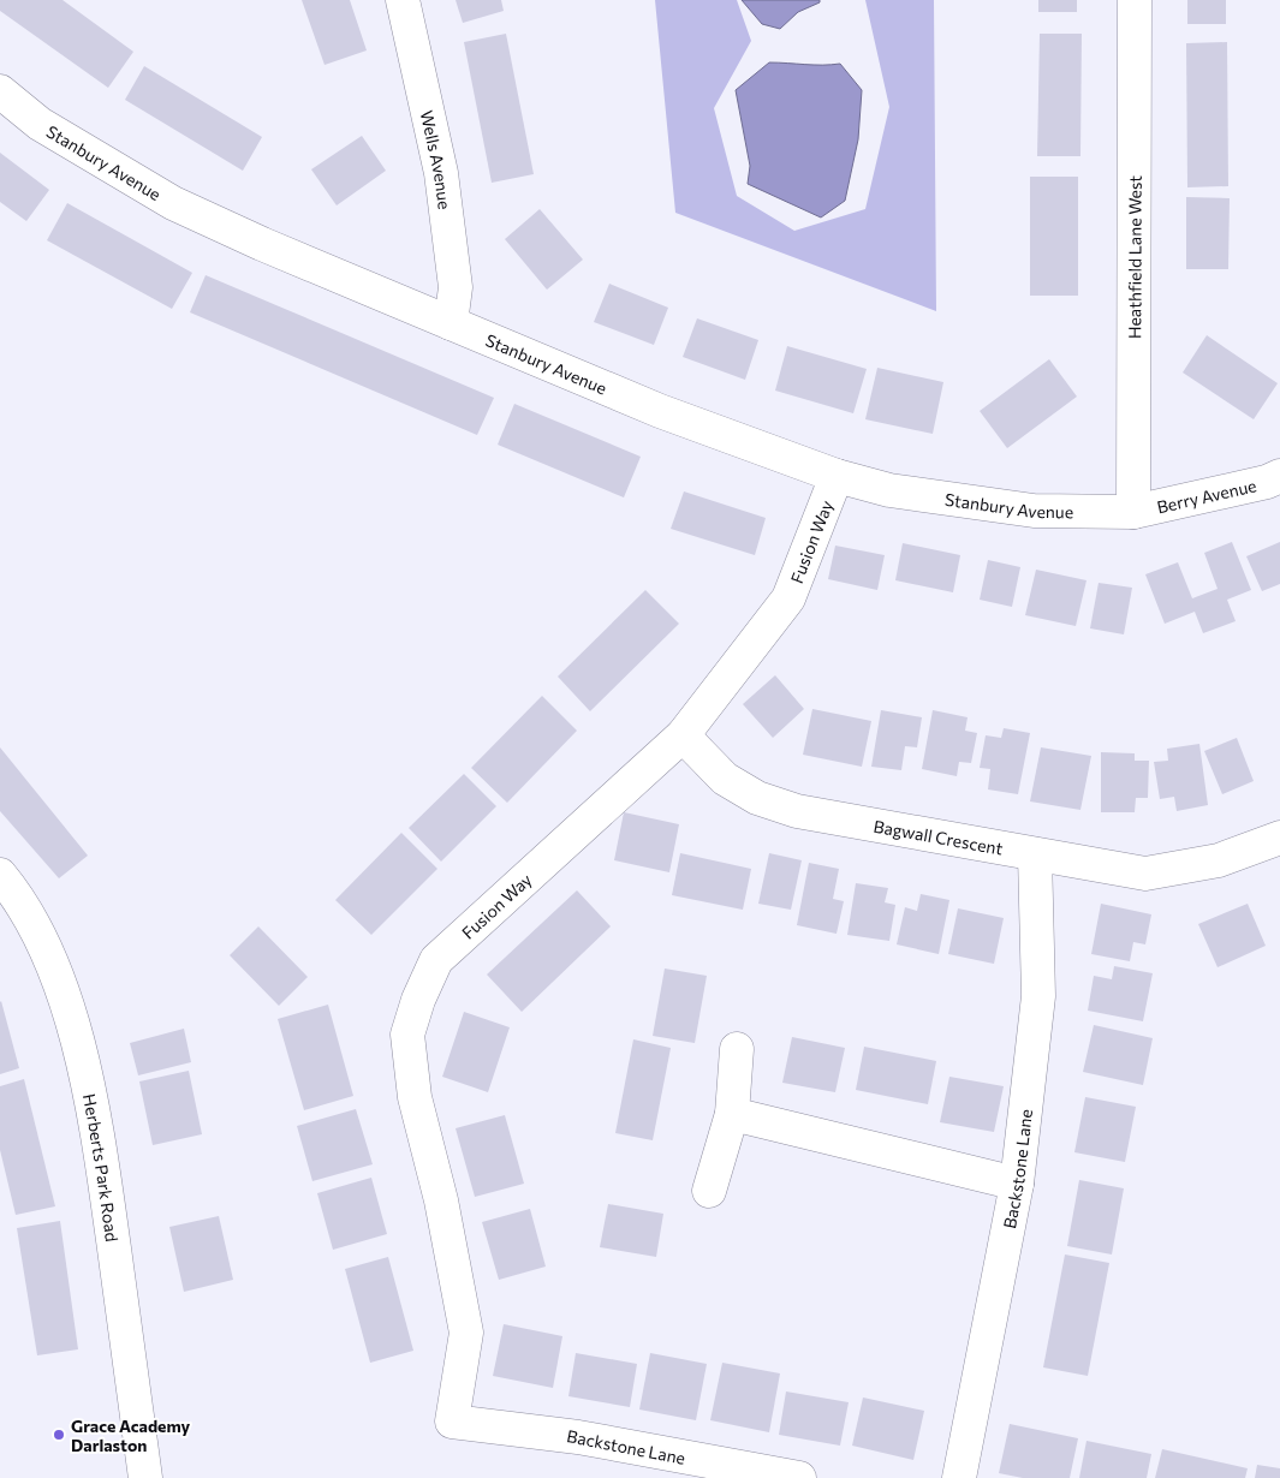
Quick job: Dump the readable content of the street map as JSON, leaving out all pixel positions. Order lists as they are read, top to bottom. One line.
{"streets":{"street":["Stanbury Avenue","Wells Avenue","Heathfield Lane West","Berry Avenue","Fusion Way","Bagwall Crescent","Herberts Park Road","Backstone Lane"]},"crossings":[["Stanbury Avenue","Wells Avenue"],["Stanbury Avenue","Heathfield Lane West"],["Stanbury Avenue","Berry Avenue"],["Stanbury Avenue","Fusion Way"],["Heathfield Lane West","Berry Avenue"],["Fusion Way","Bagwall Crescent"],["Fusion Way","Backstone Lane"],["Bagwall Crescent","Backstone Lane"]],"places":["Grace Academy Darlaston"]}
